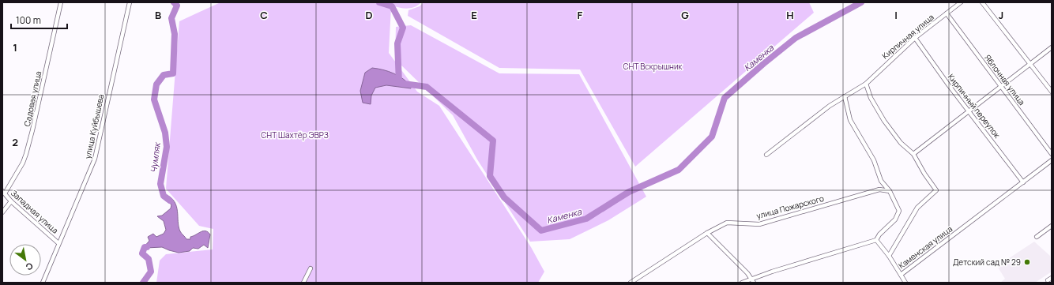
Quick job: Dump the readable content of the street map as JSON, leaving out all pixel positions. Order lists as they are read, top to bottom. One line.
{"streets":{"street":["Кирпичная улица","Яблочная улица","Садовая улица","Кирпичный переулок","улица Куйбышева","улица Пожарского","Западная улица","Каменская улица"]},"crossings":[["Кирпичная улица","Яблочная улица"],["Кирпичная улица","Кирпичный переулок"],["Садовая улица","Западная улица"],["Кирпичный переулок","Каменская улица"],["улица Куйбышева","Западная улица"]],"water":["Каменка","Чумляк"],"parks":["СНТ Вскрышник","СНТ Шахтёр ЭВРЗ"],"places":["Детский сад № 29"],"scale_bar":"100 m","north":"bottom right","grid":{"columns":["B","C","D","E","F","G","H","I","J"],"rows":["1","2"]}}
